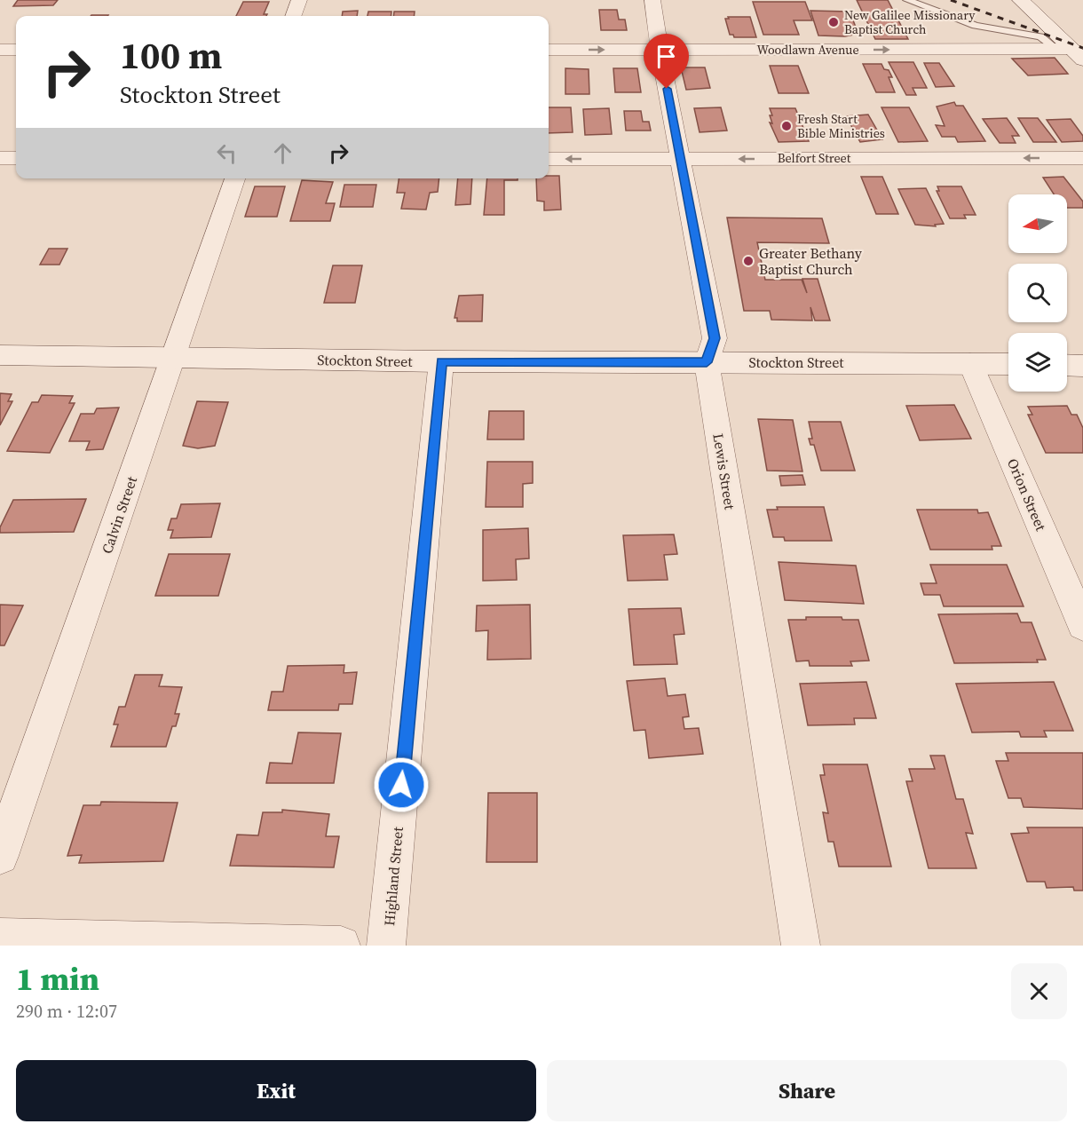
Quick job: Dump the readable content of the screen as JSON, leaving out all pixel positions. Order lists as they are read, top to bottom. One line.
{"streets":{"main road":["Stockton Street"],"street":["Woodlawn Avenue","Belfort Street","Lewis Street","Orion Street","Calvin Street","Highland Street"]},"crossings":[["Woodlawn Avenue","Lewis Street"],["Belfort Street","Lewis Street"],["Stockton Street","Lewis Street"],["Stockton Street","Orion Street"],["Stockton Street","Calvin Street"],["Stockton Street","Highland Street"]],"one_way":["Woodlawn Avenue","Belfort Street"],"places":["New Galilee Missionary Baptist Church","Fresh Start Bible Ministries","Greater Bethany Baptist Church"],"north":"left","page":{"turn":["100 m","Stockton Street"],"heading":["1 min","290 m · 12:07"],"buttons":["Exit","Share"]}}
